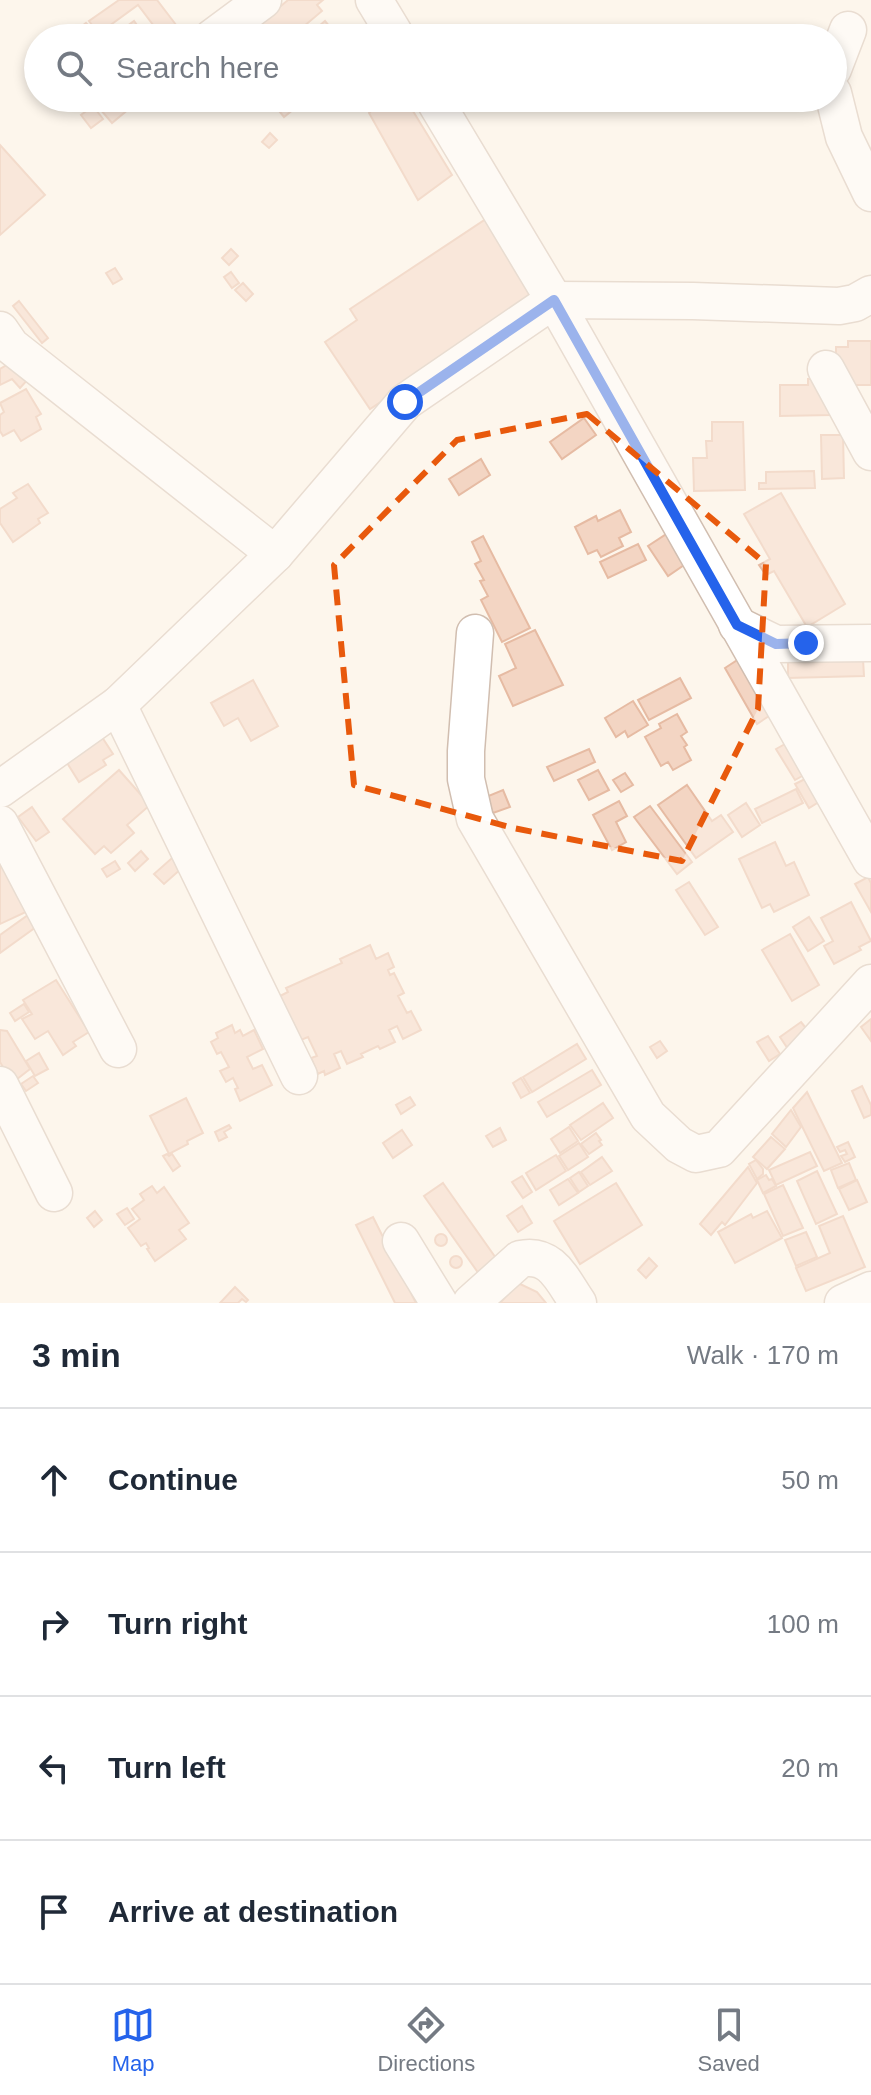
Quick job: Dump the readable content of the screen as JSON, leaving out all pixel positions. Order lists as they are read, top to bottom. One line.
{"page":{"search":"Search here","heading":["3 min","Walk · 170 m"],"list":[["Continue","50 m"],["Turn right","100 m"],["Turn left","20 m"],"Arrive at destination"],"nav":["Map","Directions","Saved"]}}
